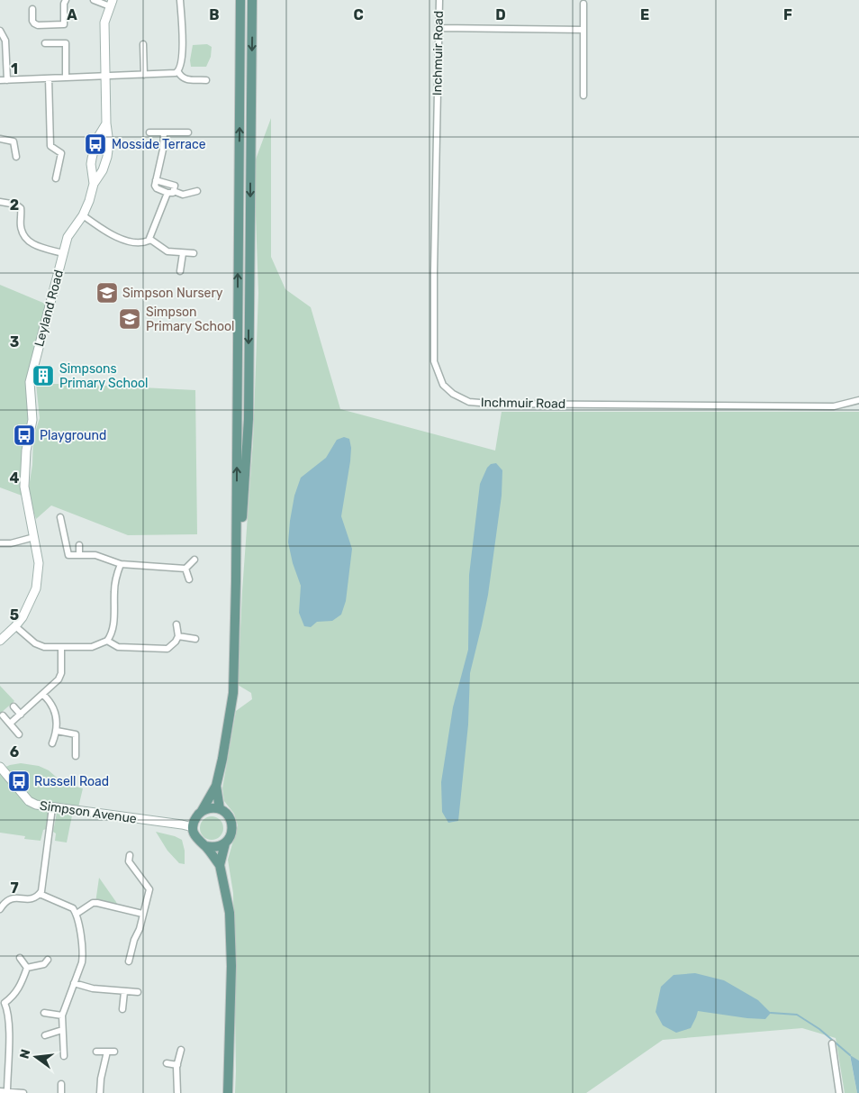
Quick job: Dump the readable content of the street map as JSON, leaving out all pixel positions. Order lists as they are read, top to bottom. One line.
{"streets":{"street":["Inchmuir Road","Leyland Road","Simpson Avenue"]},"places":{"bus stop":["Mosside Terrace","Playground","Russell Road"],"school or university":["Simpson Nursery","Simpson Primary School"],"building":["Simpsons Primary School"]},"north":"left","grid":{"columns":["A","B","C","D","E","F"],"rows":["1","2","3","4","5","6","7"]}}
